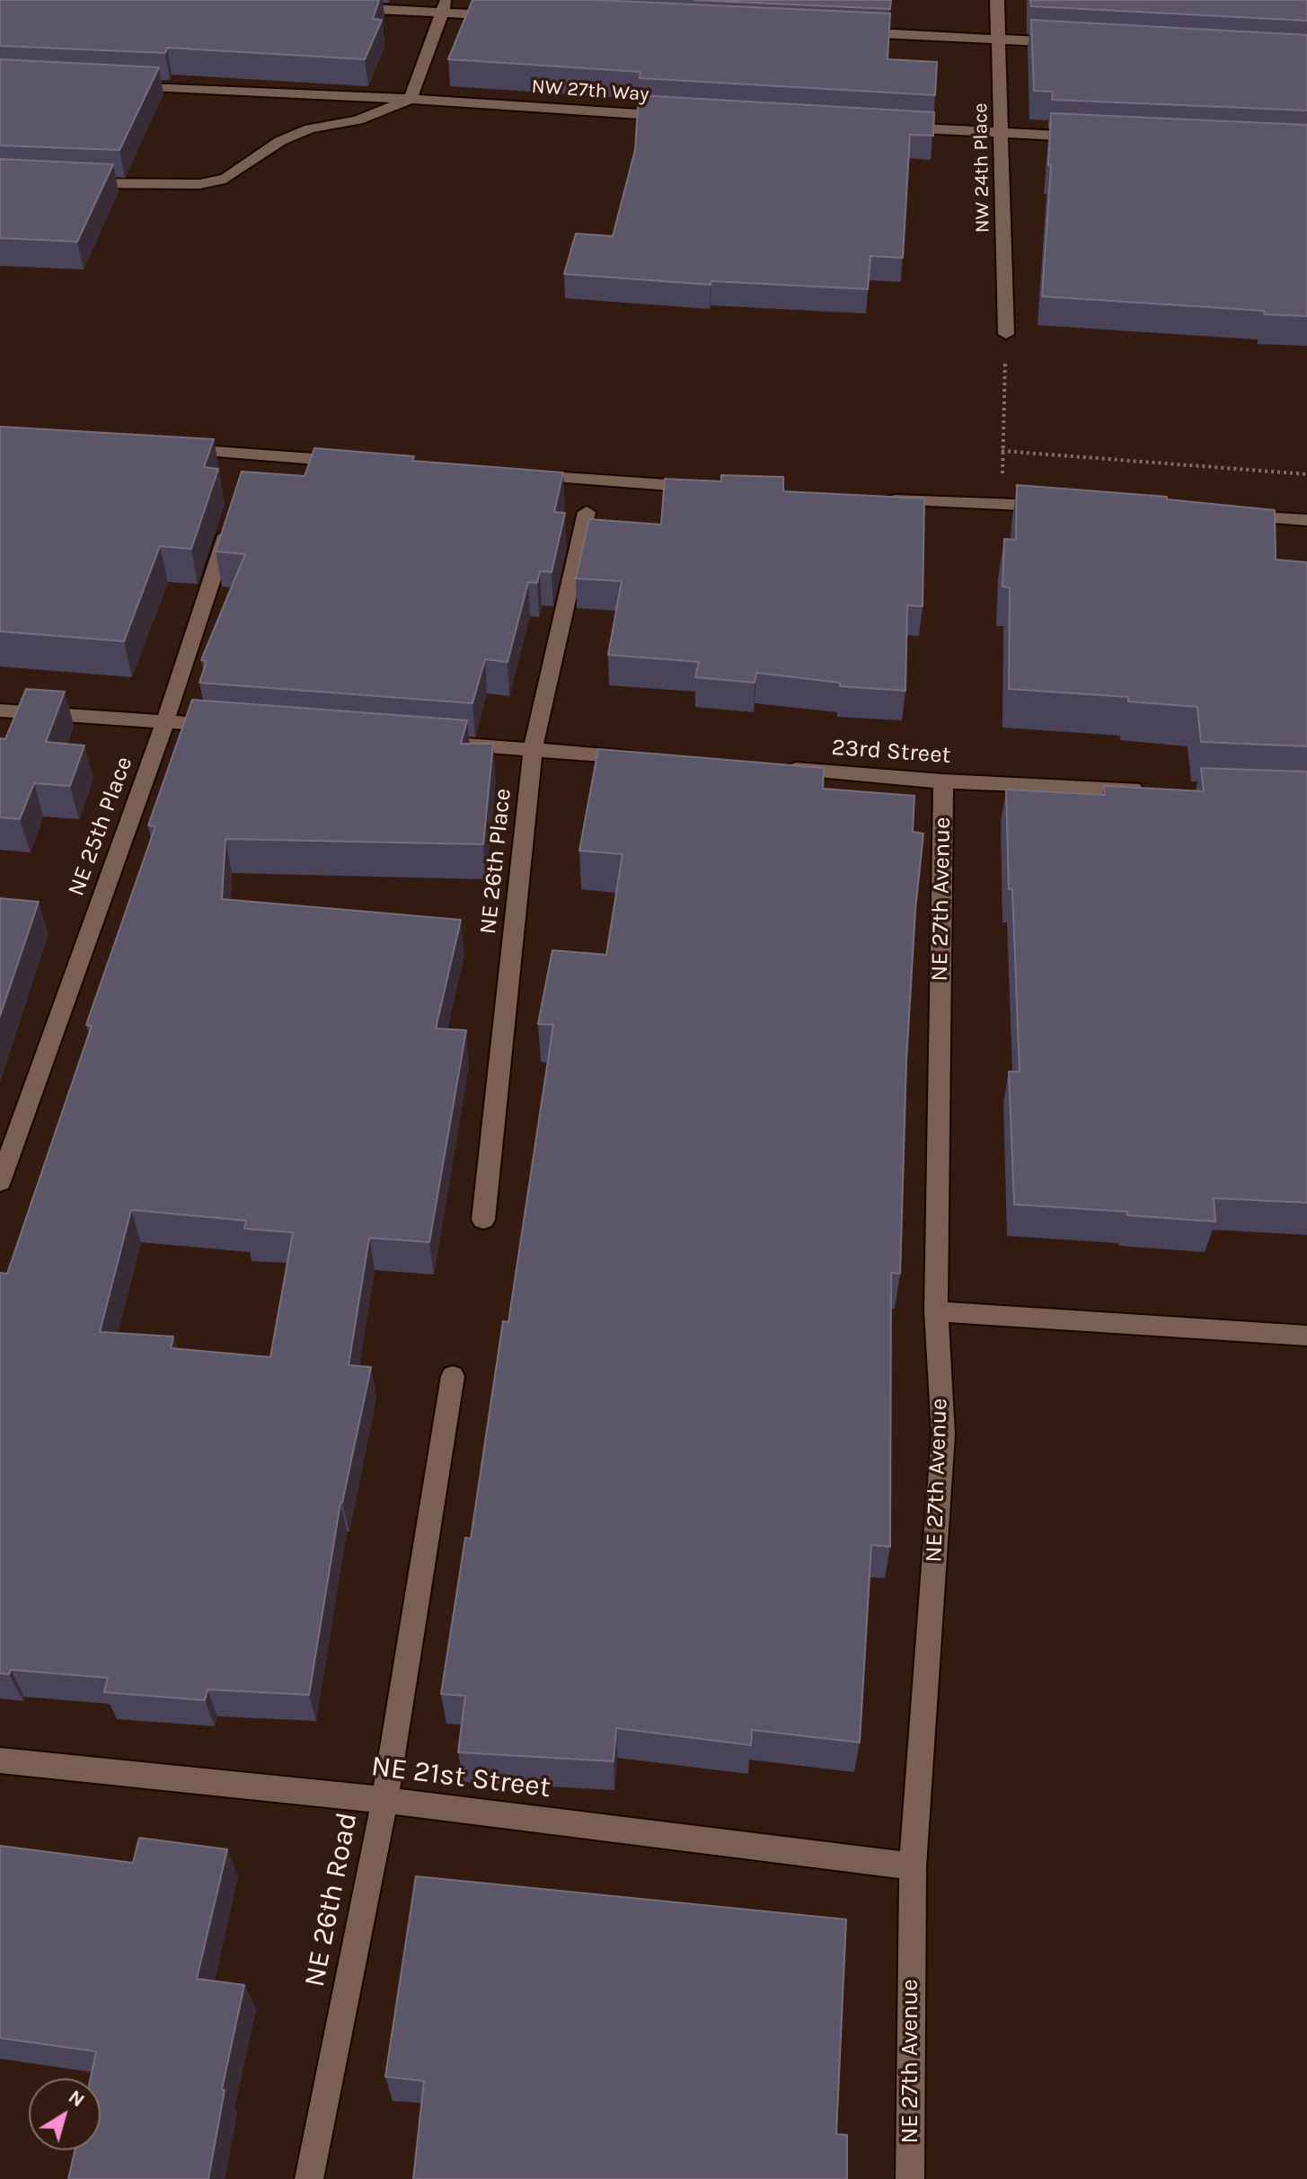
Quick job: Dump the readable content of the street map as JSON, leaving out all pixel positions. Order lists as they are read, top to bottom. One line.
{"streets":{"street":["NW 27th Way","NW 24th Place","23rd Street","NE 25th Place","NE 26th Place","NE 27th Avenue","NE 21st Street","NE 26th Road"]},"crossings":[["23rd Street","NE 27th Avenue"],["NE 27th Avenue","NE 21st Street"],["NE 21st Street","NE 26th Road"]],"north":"top right"}
